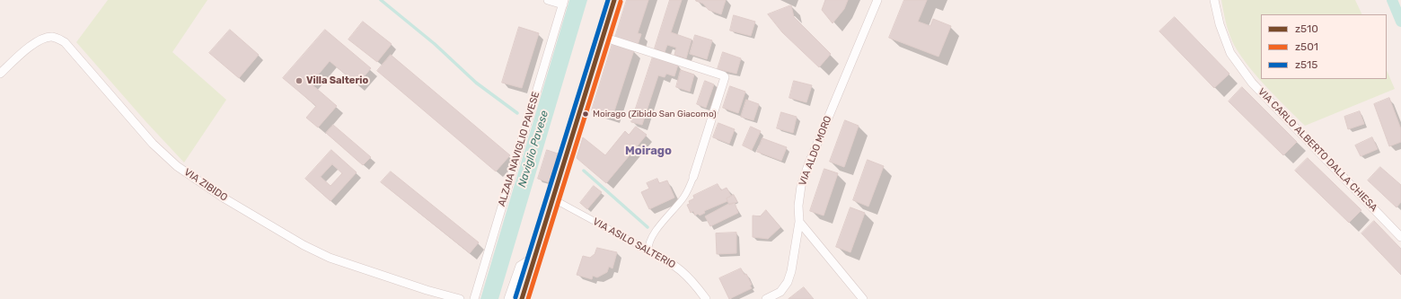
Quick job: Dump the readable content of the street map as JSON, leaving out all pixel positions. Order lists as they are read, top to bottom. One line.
{"streets":{"street":["ALZAIA NAVIGLIO PAVESE","VIA CARLO ALBERTO DALLA CHIESA","VIA ALDO MORO","VIA ZIBIDO","VIA ASILO SALTERIO"]},"districts":["Moirago"],"water":["Naviglio Pavese"],"places":["Villa Salterio","Moirago (Zibido San Giacomo)"],"lines":["transit line z510","transit line z515","transit line z501"],"legend":["z510","z501","z515"]}
